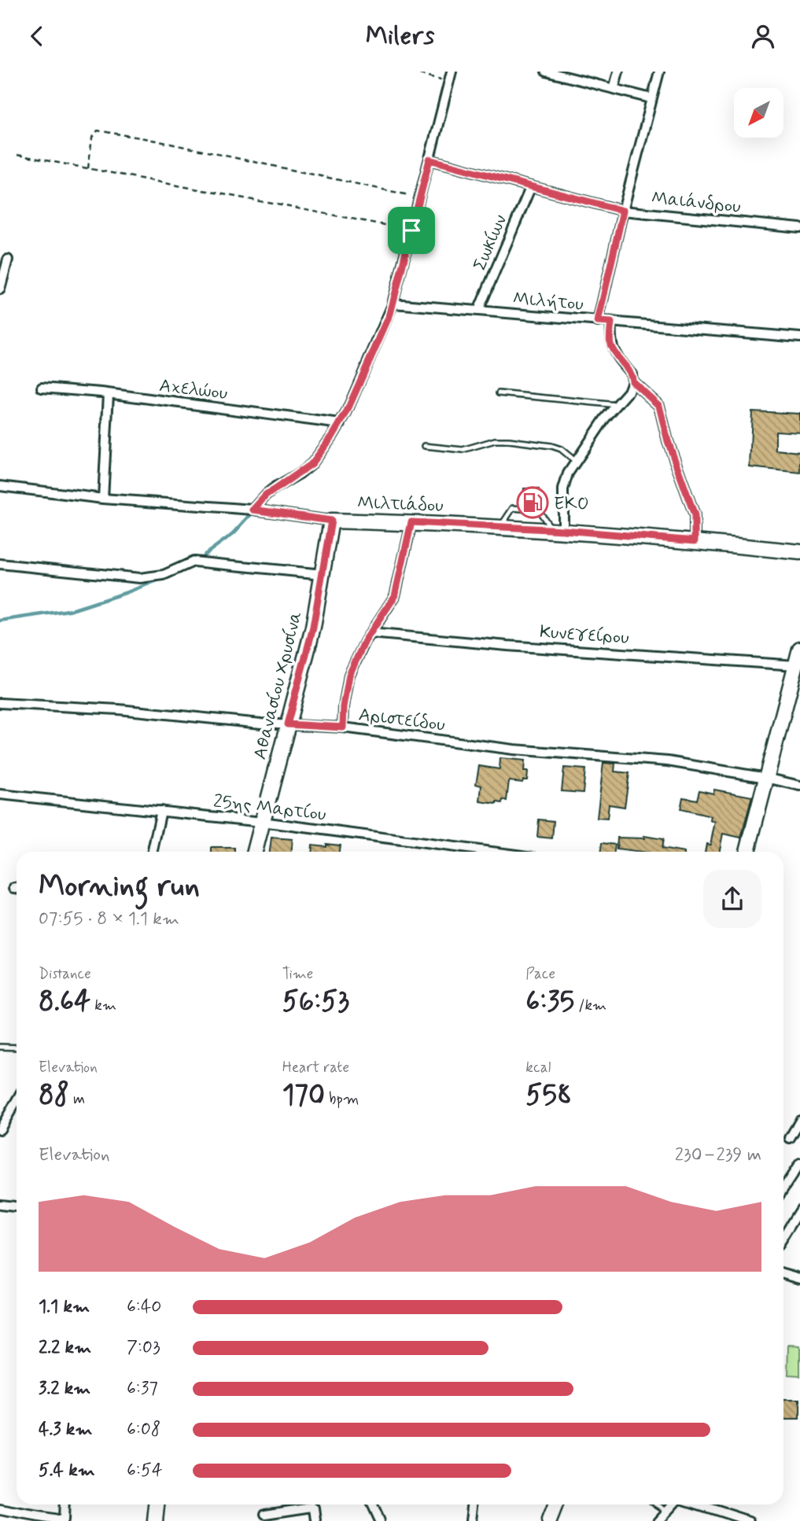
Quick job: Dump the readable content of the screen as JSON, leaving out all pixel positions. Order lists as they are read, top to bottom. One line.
{"streets":{"main road":["Μιλτιάδου","Αθανασίου Χρυσίνα"],"street":["Μαιάνδρου","Σωκίων","Μιλήτου","Αχελώου","Κυνεγείρου","Αριστείδου","25ης Μαρτίου"]},"crossings":[["Μαιάνδρου","Σωκίων"],["Σωκίων","Μιλήτου"],["Μιλτιάδου","Αθανασίου Χρυσίνα"],["Αθανασίου Χρυσίνα","Αριστείδου"],["Αθανασίου Χρυσίνα","25ης Μαρτίου"]],"places":{"fuel station":["EKO"]},"north":"bottom left","page":{"header":"Milers","heading":["Morning run","07:55 · 8 × 1.1 km"],"stats":[["Distance","8.64 km"],["Time","56:53"],["Pace","6:35 /km"],["Elevation","88 m"],["Heart rate","170 bpm"],["kcal","558"]],"chart":["Elevation","230–239 m"],"list":[{"name":"1.1 km","note":"6:40"},{"name":"2.2 km","note":"7:03"},{"name":"3.2 km","note":"6:37"},{"name":"4.3 km","note":"6:08"},{"name":"5.4 km","note":"6:54"}]}}
